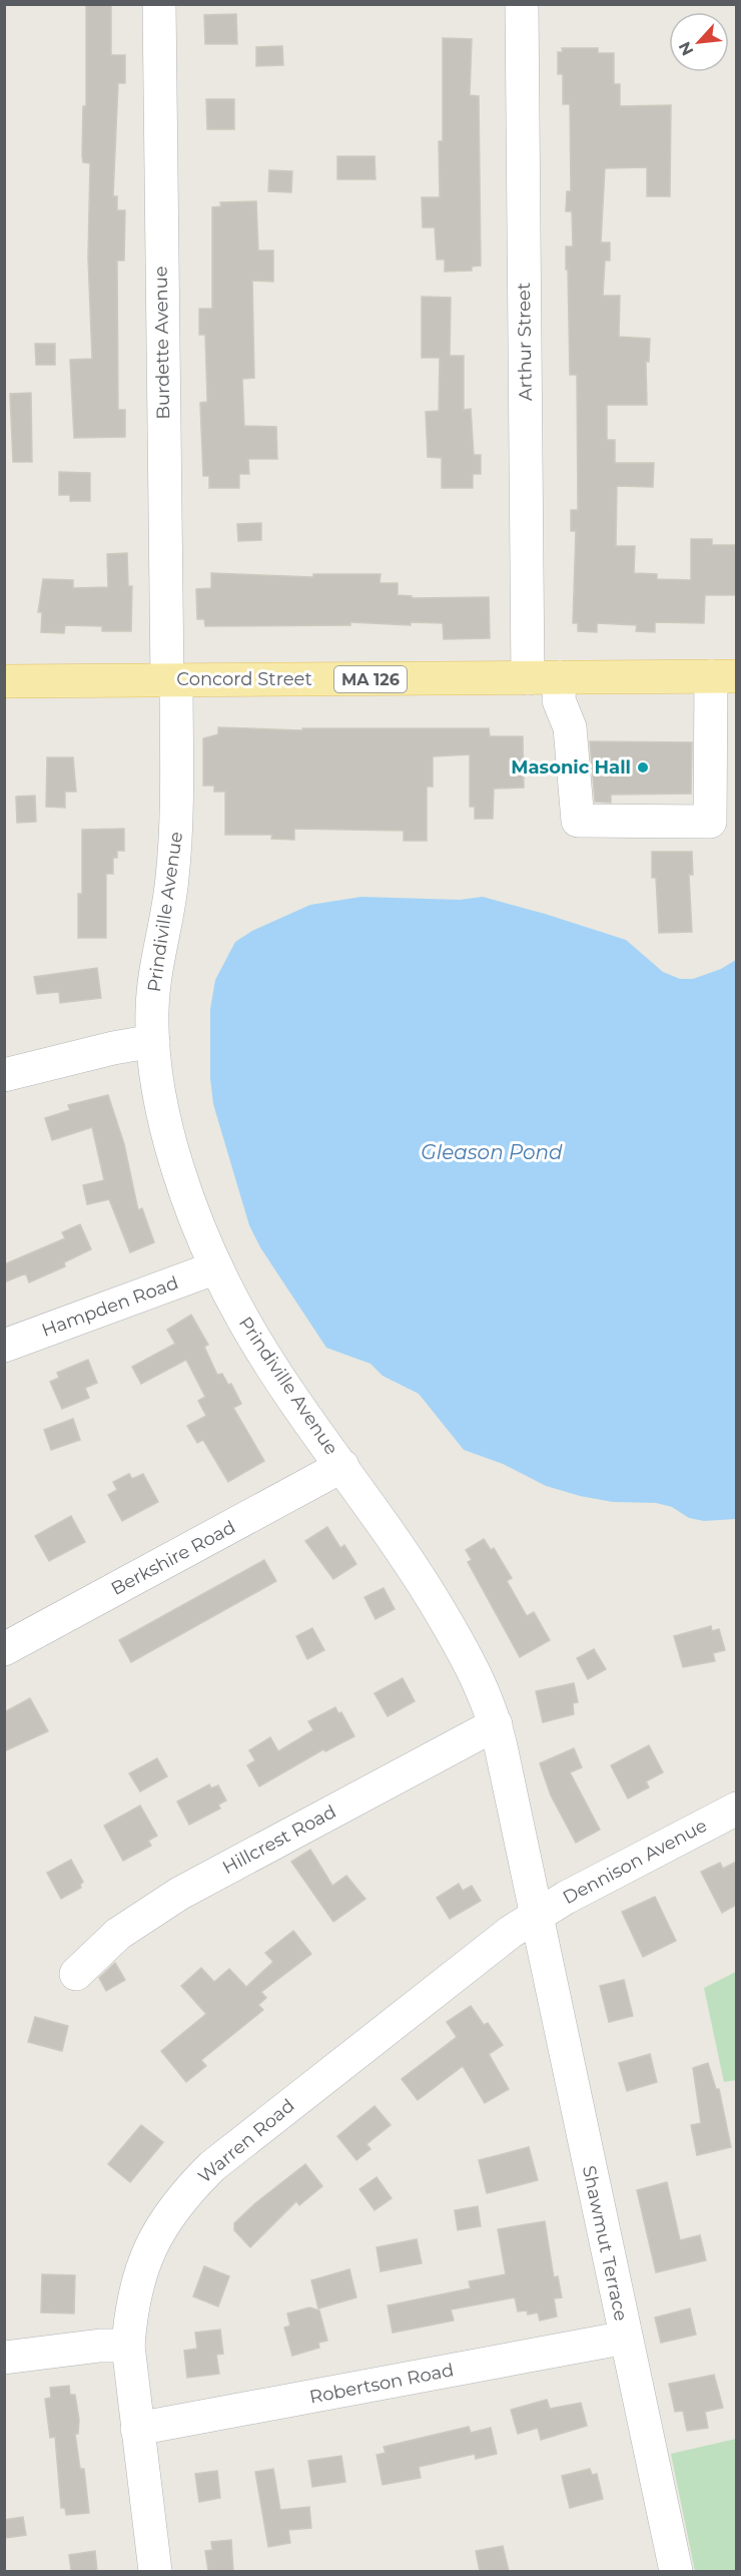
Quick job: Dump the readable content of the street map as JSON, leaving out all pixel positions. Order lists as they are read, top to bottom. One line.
{"streets":{"main road":["Concord Street","MA 126"],"street":["Arthur Street","Burdette Avenue","Prindiville Avenue","Hampden Road","Berkshire Road","Hillcrest Road","Dennison Avenue","Warren Road","Shawmut Terrace","Robertson Road"]},"crossings":[["Arthur Street","Concord Street"],["Burdette Avenue","Concord Street"],["Burdette Avenue","Prindiville Avenue"],["Concord Street","Prindiville Avenue"],["Prindiville Avenue","Hampden Road"],["Prindiville Avenue","Berkshire Road"],["Prindiville Avenue","Hillcrest Road"],["Prindiville Avenue","Dennison Avenue"],["Prindiville Avenue","Warren Road"],["Prindiville Avenue","Shawmut Terrace"],["Dennison Avenue","Warren Road"],["Dennison Avenue","Shawmut Terrace"],["Warren Road","Shawmut Terrace"],["Warren Road","Robertson Road"],["Shawmut Terrace","Robertson Road"]],"water":["Gleason Pond"],"places":["Masonic Hall"],"north":"bottom left"}
